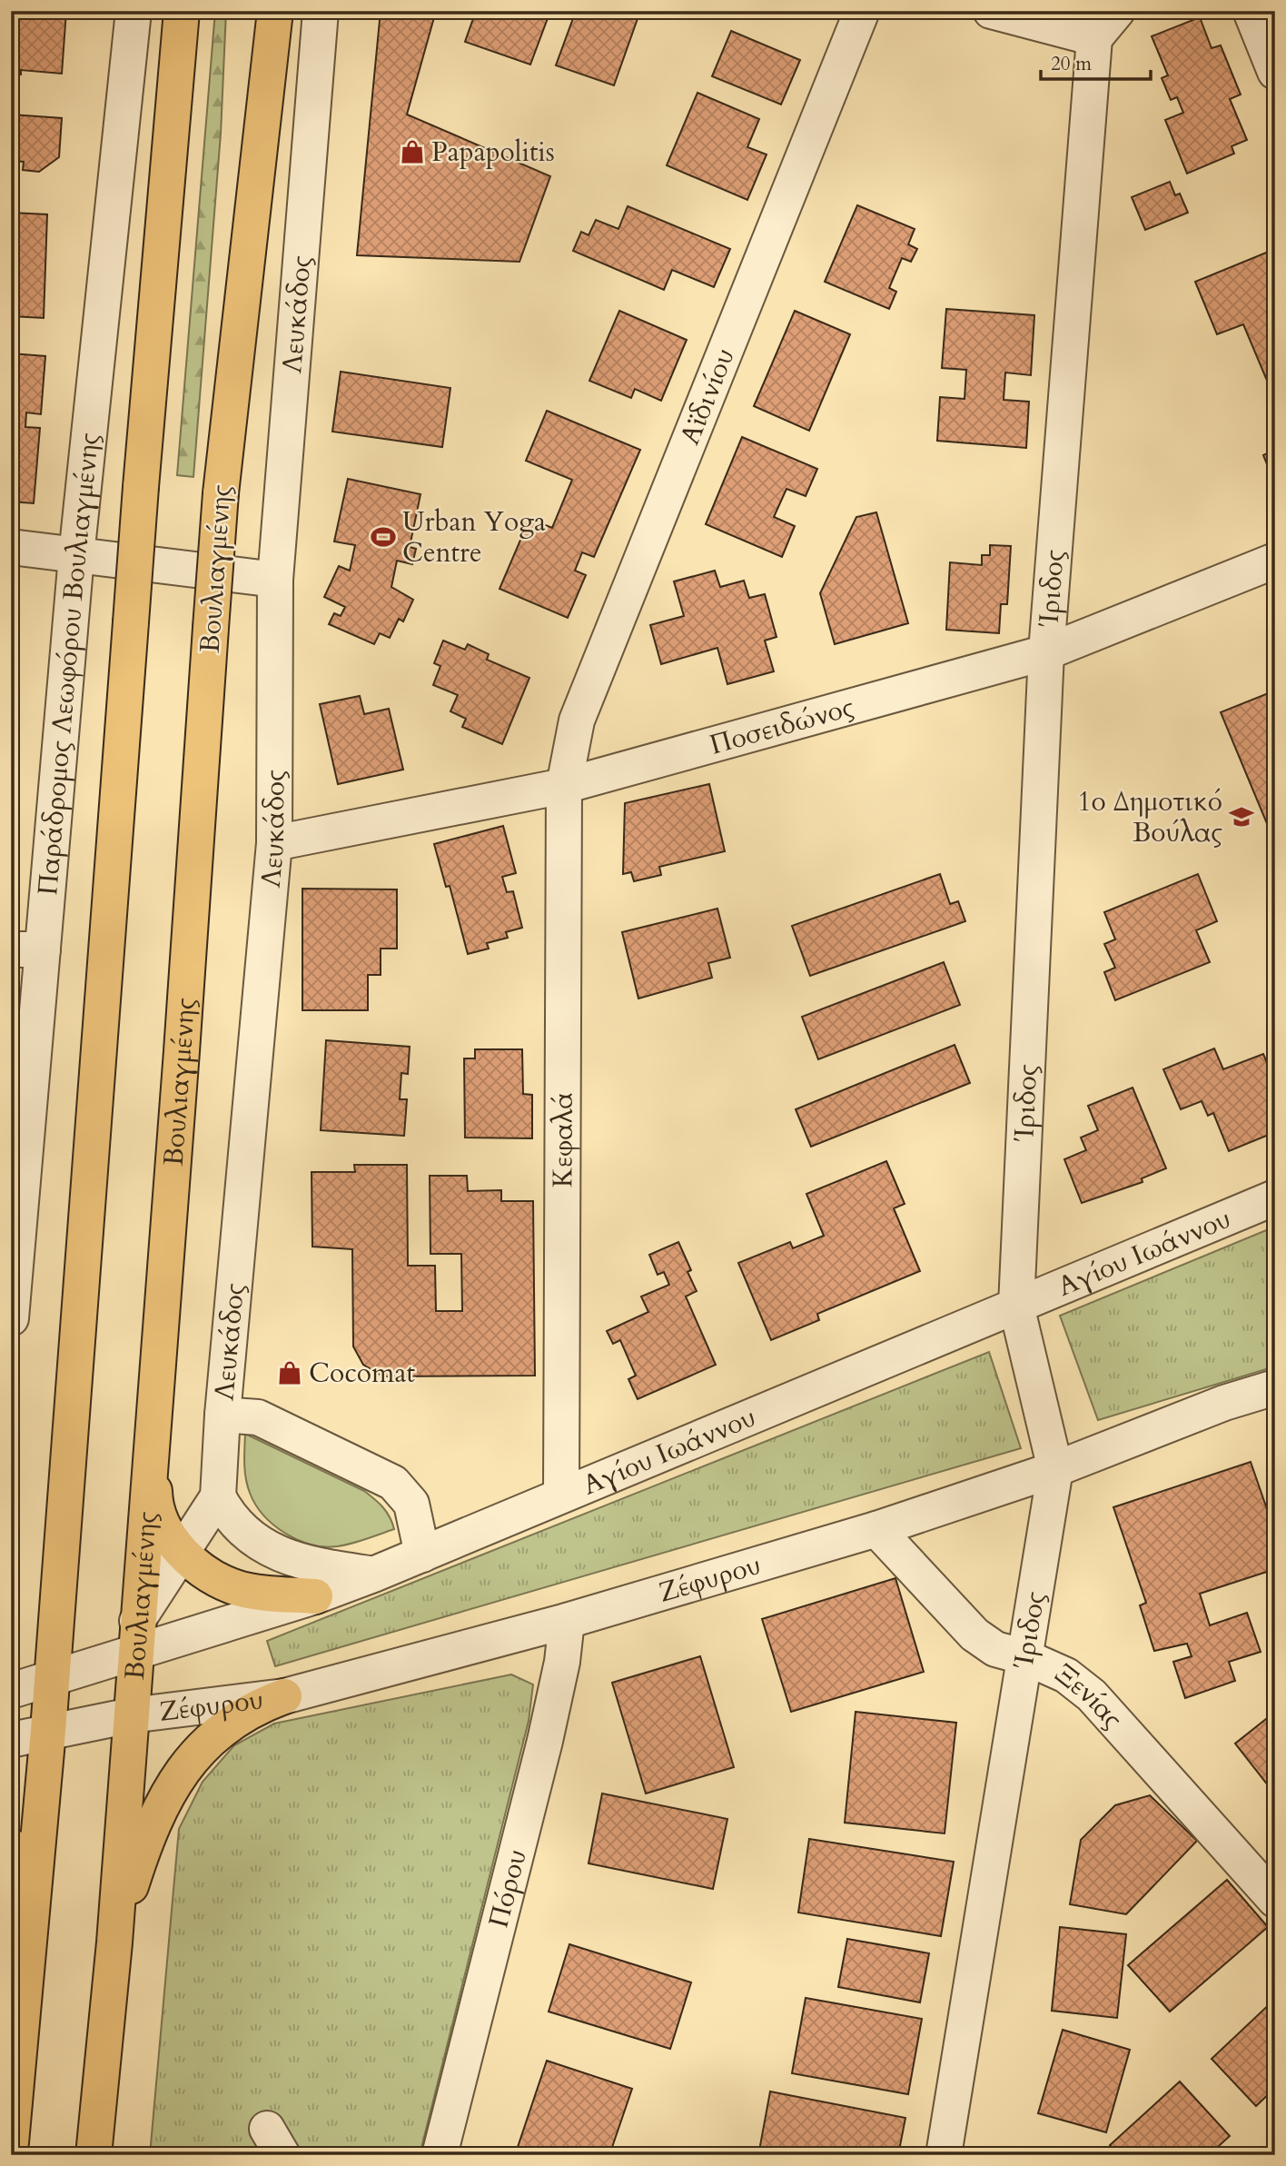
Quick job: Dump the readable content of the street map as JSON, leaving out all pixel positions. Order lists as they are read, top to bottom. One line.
{"streets":{"main road":["Βουλιαγμένης"],"street":["Λευκάδος","Αϊδινίου","Ίριδος","Παράδρομος Λεωφόρου Βουλιαγμένης","Ποσειδώνος","Κεφαλά","Αγίου Ιωάννου","Ζέφυρου","Ξενίας","Πόρου"]},"crossings":[["Λευκάδος","Βουλιαγμένης"],["Λευκάδος","Ποσειδώνος"],["Λευκάδος","Αγίου Ιωάννου"],["Αϊδινίου","Ποσειδώνος"],["Αϊδινίου","Κεφαλά"],["Βουλιαγμένης","Αγίου Ιωάννου"],["Βουλιαγμένης","Ζέφυρου"],["Ίριδος","Ποσειδώνος"],["Ίριδος","Αγίου Ιωάννου"],["Ίριδος","Ζέφυρου"],["Ίριδος","Ξενίας"],["Ποσειδώνος","Κεφαλά"],["Κεφαλά","Αγίου Ιωάννου"],["Ζέφυρου","Ξενίας"],["Ζέφυρου","Πόρου"]],"places":{"shop":["Papapolitis","Cocomat"],"sports":["Urban Yoga Centre"],"school or university":["1ο Δημοτικό Βούλας"]},"scale_bar":"20 m"}
